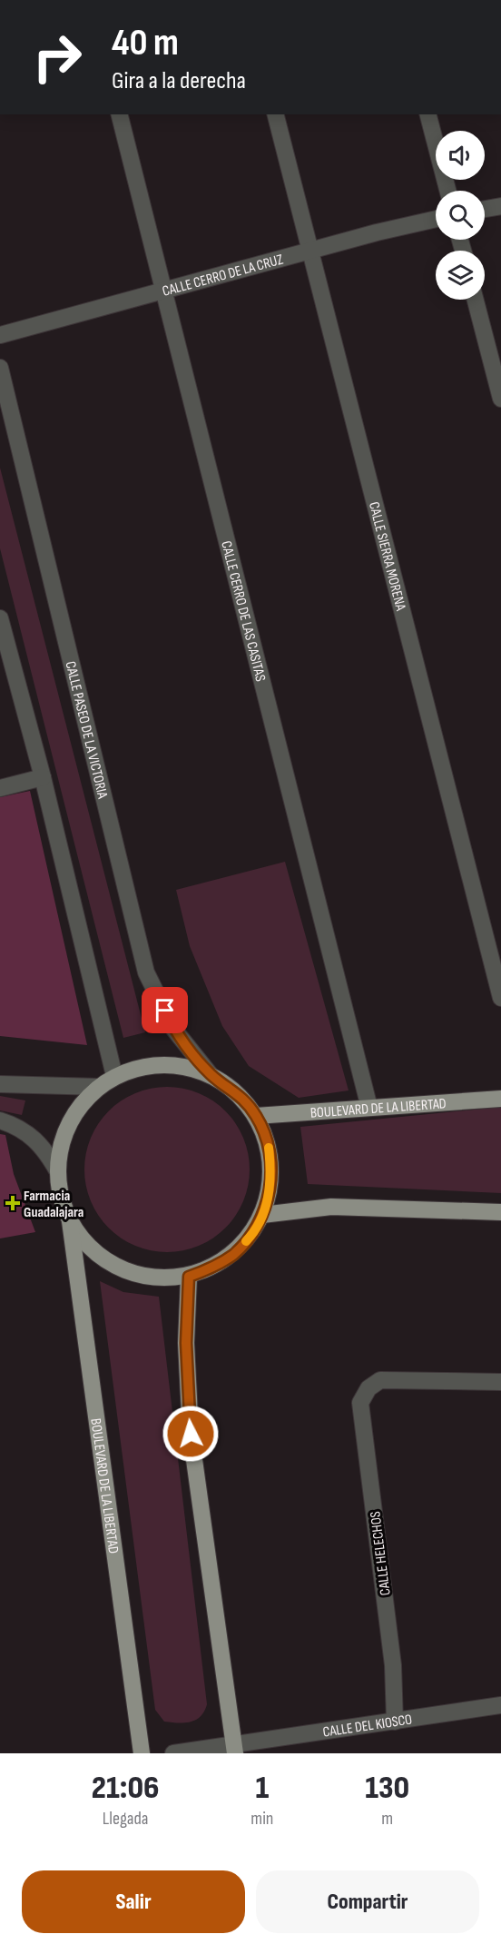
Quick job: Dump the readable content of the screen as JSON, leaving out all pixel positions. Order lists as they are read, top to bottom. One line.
{"streets":{"main road":["BOULEVARD DE LA LIBERTAD"],"street":["CALLE CERRO DE LA CRUZ","CALLE SIERRA MORENA","CALLE CERRO DE LAS CASITAS","CALLE PASEO DE LA VICTORIA","CALLE HELECHOS","CALLE DEL KIOSCO"]},"crossings":[["CALLE CERRO DE LA CRUZ","CALLE SIERRA MORENA"],["CALLE CERRO DE LA CRUZ","CALLE CERRO DE LAS CASITAS"],["CALLE CERRO DE LAS CASITAS","BOULEVARD DE LA LIBERTAD"],["CALLE HELECHOS","CALLE DEL KIOSCO"]],"places":{"health":["Farmacia Guadalajara"]},"page":{"turn":["40 m","Gira a la derecha"],"eta":["21:06","Llegada","1","min","130","m"],"buttons":["Salir","Compartir"]}}
